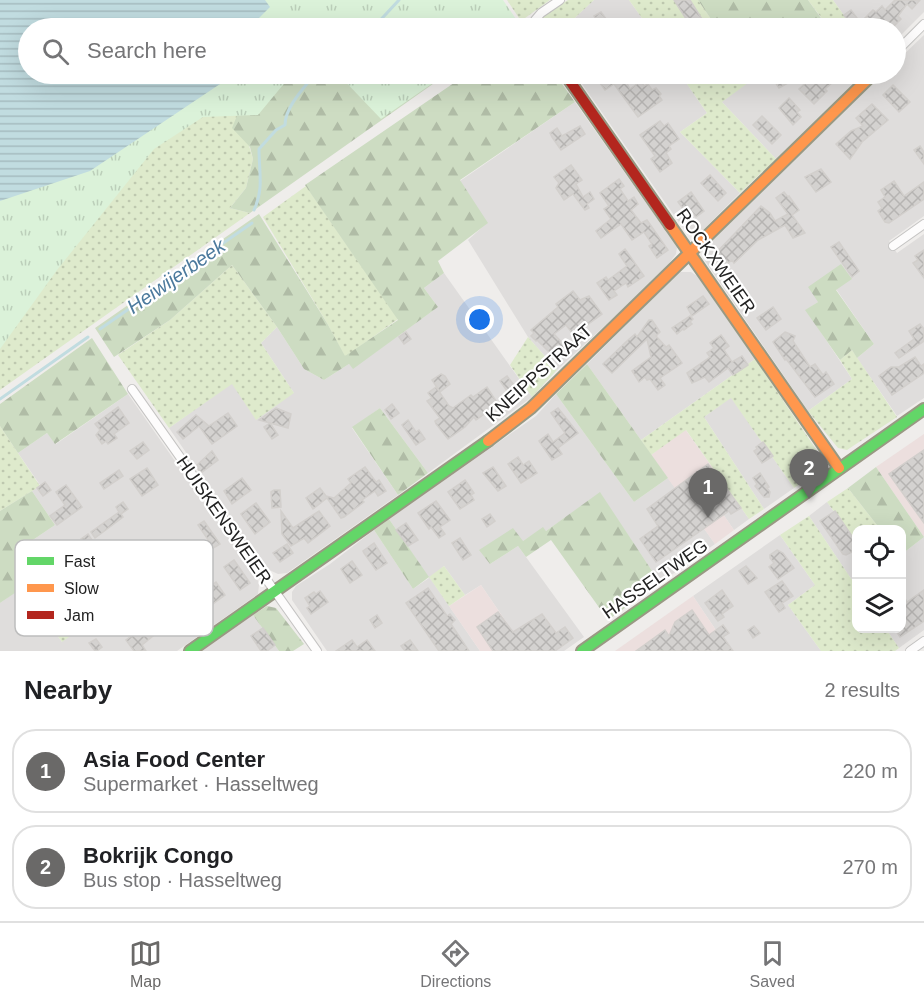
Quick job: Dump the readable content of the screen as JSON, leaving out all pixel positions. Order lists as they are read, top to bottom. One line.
{"streets":{"street":["ROCKXWEIER","KNEIPPSTRAAT","HUISKENSWEIER","HASSELTWEG"]},"crossings":[["ROCKXWEIER","KNEIPPSTRAAT"],["ROCKXWEIER","HASSELTWEG"],["KNEIPPSTRAAT","HUISKENSWEIER"]],"water":["Heiwijerbeek"],"legend":["Fast","Slow","Jam"],"page":{"search":"Search here","pins":["2","1"],"heading":["Nearby","2 results"],"list":[{"mark":"1","name":"Asia Food Center","note":"Supermarket · Hasseltweg","value":"220 m"},{"mark":"2","name":"Bokrijk Congo","note":"Bus stop · Hasseltweg","value":"270 m"}],"nav":["Map","Directions","Saved"]}}
